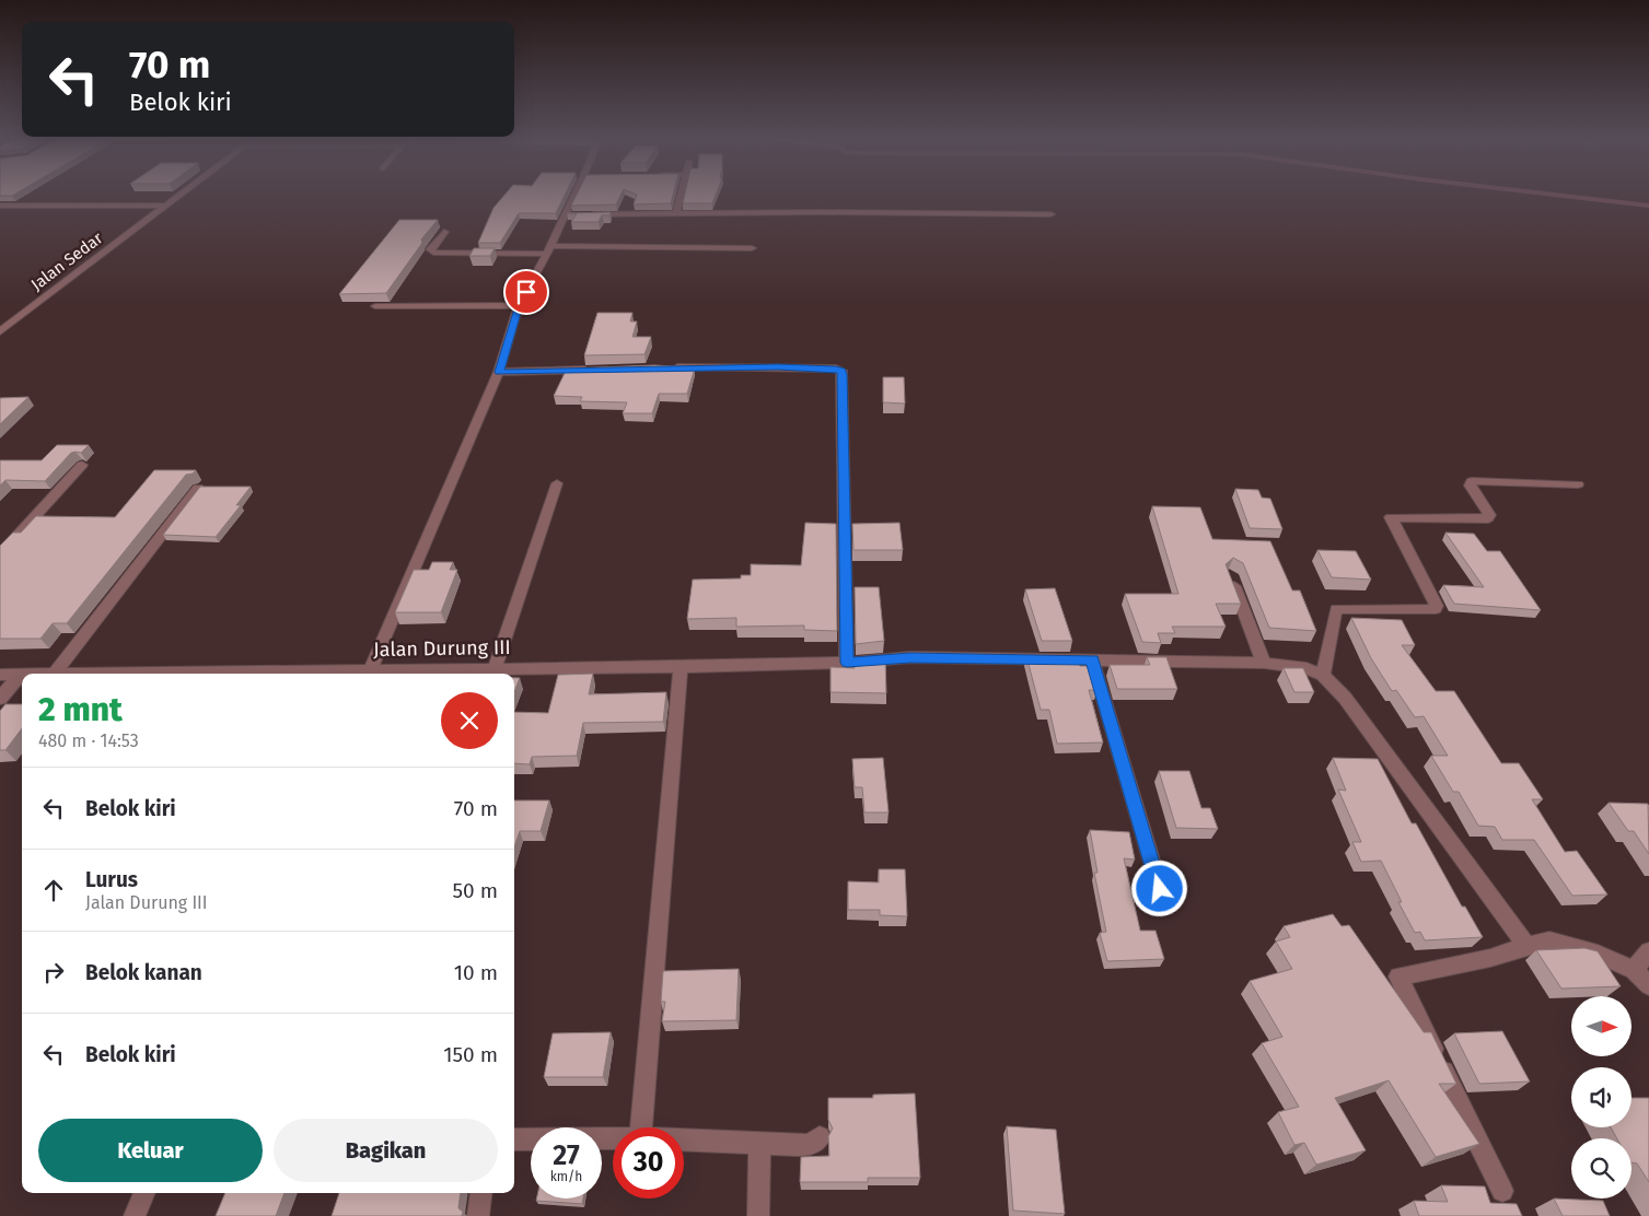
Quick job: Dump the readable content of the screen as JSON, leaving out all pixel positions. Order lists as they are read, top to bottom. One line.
{"streets":{"street":["Jalan Sedar","Jalan Durung III"]},"north":"right","page":{"turn":["70 m","Belok kiri"],"heading":["2 mnt","480 m · 14:53"],"list":[{"name":"Belok kiri","value":"70 m"},{"name":"Lurus","note":"Jalan Durung III","value":"50 m"},{"name":"Belok kanan","value":"10 m"},{"name":"Belok kiri","value":"150 m"}],"buttons":["Keluar","Bagikan"],"speed":"27 km/h","limit":"30"}}
